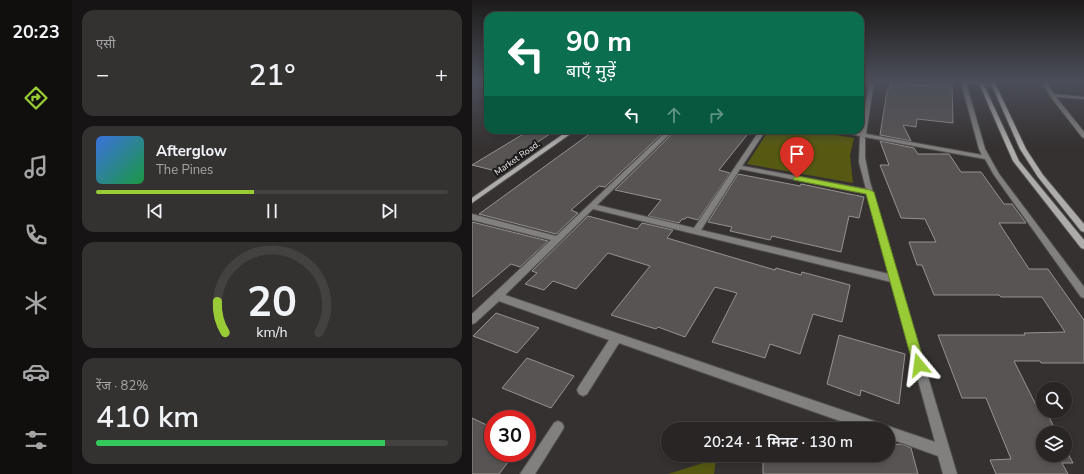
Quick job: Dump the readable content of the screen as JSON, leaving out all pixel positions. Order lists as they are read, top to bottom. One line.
{"streets":{"street":["Market Road."]},"page":{"tabs":"20:23","tile":["एसी",["रेंज · 82%","410 km"]],"turn":["90 m","बाएँ मुड़ें"],"heat":["−","21°","+"],"song":["Afterglow","The Pines"],"limit":"30","trip":"20:24 · 1 मिनट · 130 m","gauge":["20","km/h"]}}
